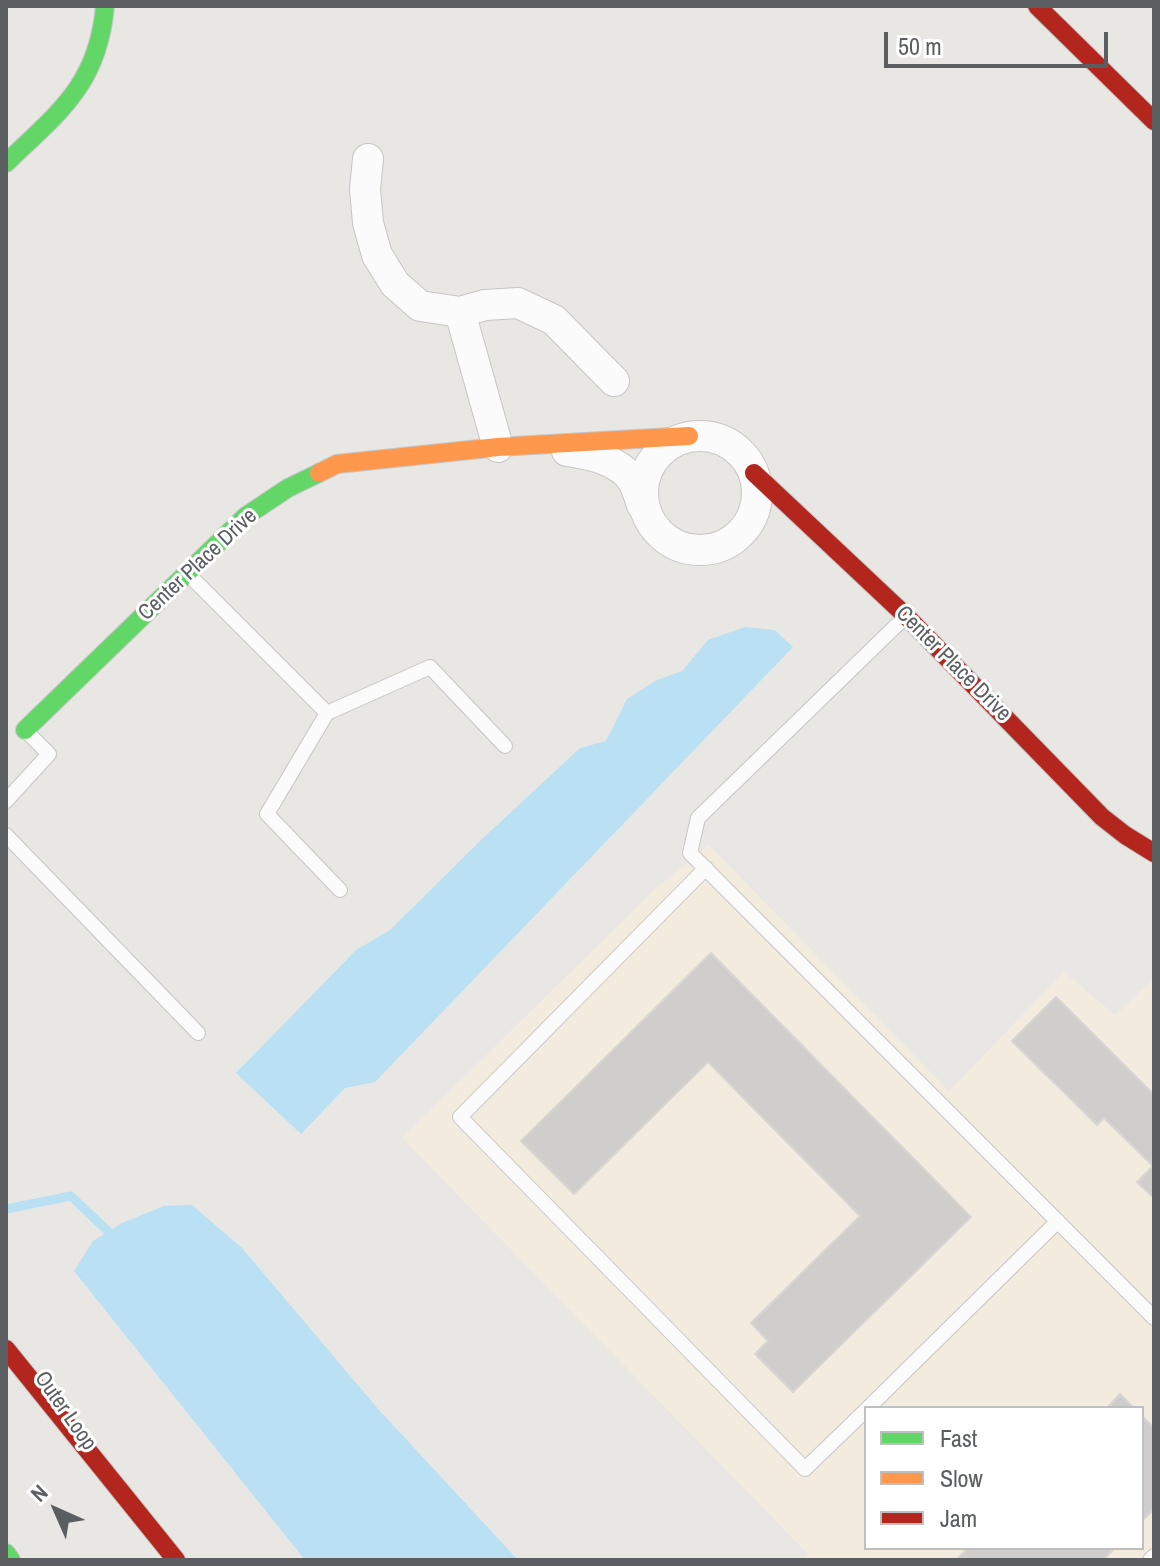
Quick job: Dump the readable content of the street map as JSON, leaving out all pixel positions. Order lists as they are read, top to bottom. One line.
{"streets":{"main road":["Center Place Drive","Outer Loop"]},"legend":["Fast","Slow","Jam"],"scale_bar":"50 m","north":"top left"}
